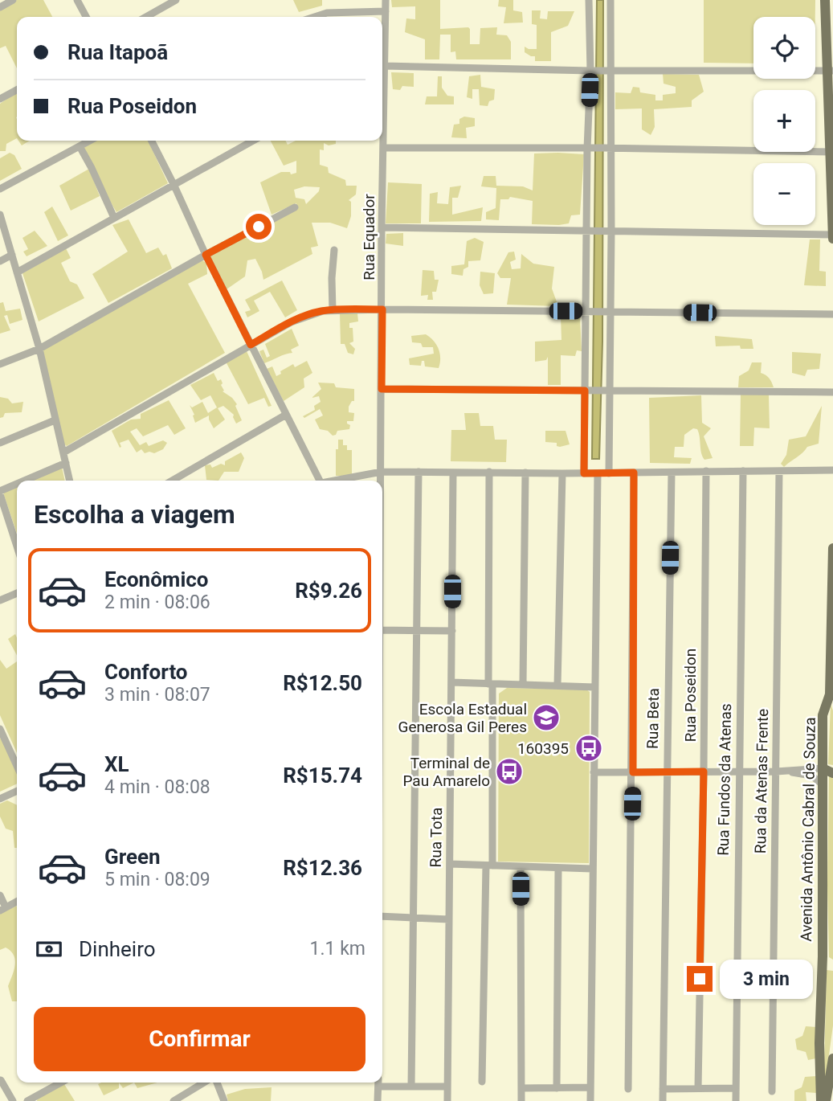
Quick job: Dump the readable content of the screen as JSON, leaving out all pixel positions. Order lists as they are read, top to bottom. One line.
{"streets":{"main road":["Avenida Antônio Cabral de Souza"],"street":["Rua Equador","Rua Poseidon","Rua Beta","Rua Fundos da Atenas","Rua da Atenas Frente","Rua Tota"]},"places":{"school or university":["Escola Estadual Generosa Gil Peres"],"bus stop":["160395","Terminal de Pau Amarelo"]},"page":{"map_buttons":["+","−"],"banner":["Rua Itapoã","Rua Poseidon"],"heading":"Escolha a viagem","list":[{"name":"Econômico","note":"2 min · 08:06","value":"R$9.26"},{"name":"Conforto","note":"3 min · 08:07","value":"R$12.50"},{"name":"XL","note":"4 min · 08:08","value":"R$15.74"},{"name":"Green","note":"5 min · 08:09","value":"R$12.36"}],"pay":["Dinheiro","1.1 km"],"bubble":"3 min","buttons":"Confirmar"}}
